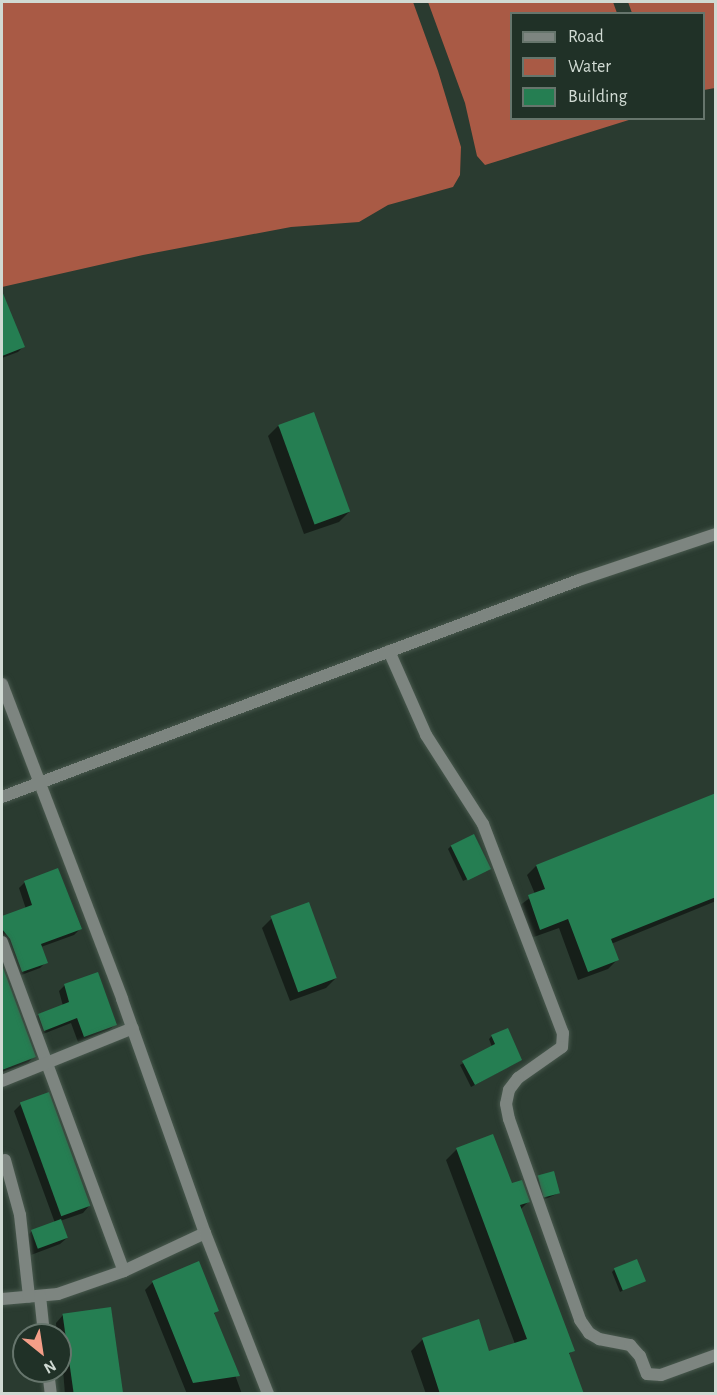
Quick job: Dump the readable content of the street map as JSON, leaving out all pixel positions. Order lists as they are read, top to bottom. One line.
{"legend":["Road","Water","Building"],"north":"bottom right"}
